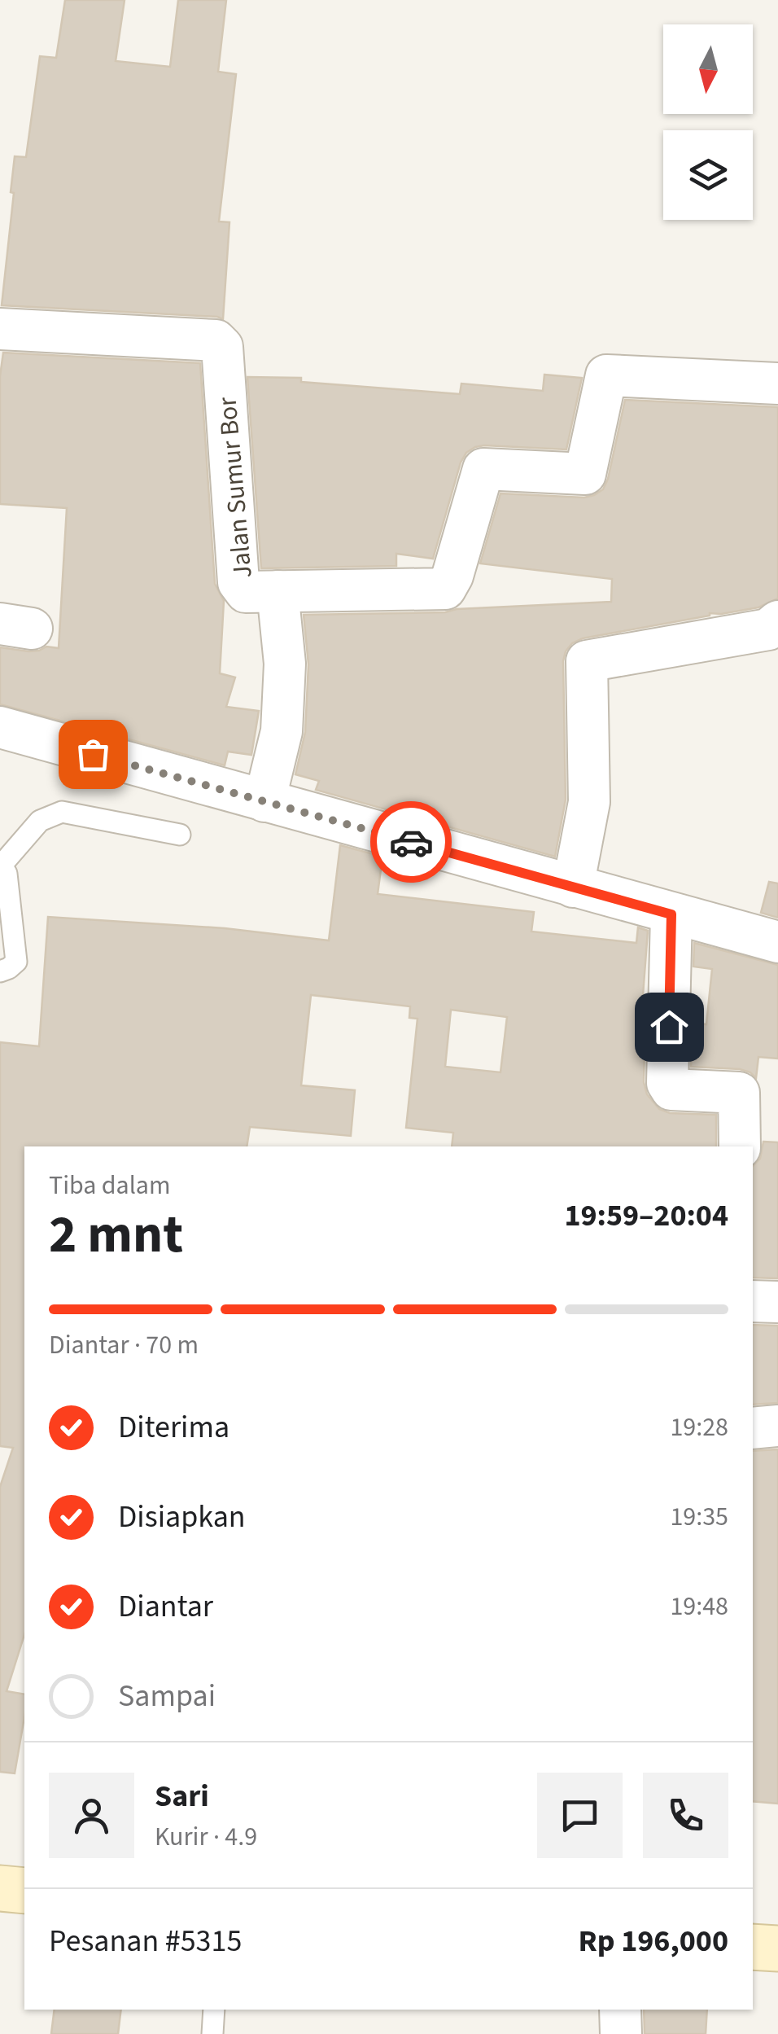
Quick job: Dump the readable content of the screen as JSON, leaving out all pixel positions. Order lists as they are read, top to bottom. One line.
{"streets":{"street":["Jalan Sumur Bor"]},"north":"bottom","page":{"heading":["2 mnt","Tiba dalam","19:59–20:04"],"panel":["Sari","Kurir · 4.9","Pesanan #5315","Rp 196,000"],"bar":"Diantar · 70 m","list":[["Diterima","19:28"],["Disiapkan","19:35"],["Diantar","19:48"],"Sampai"]}}
